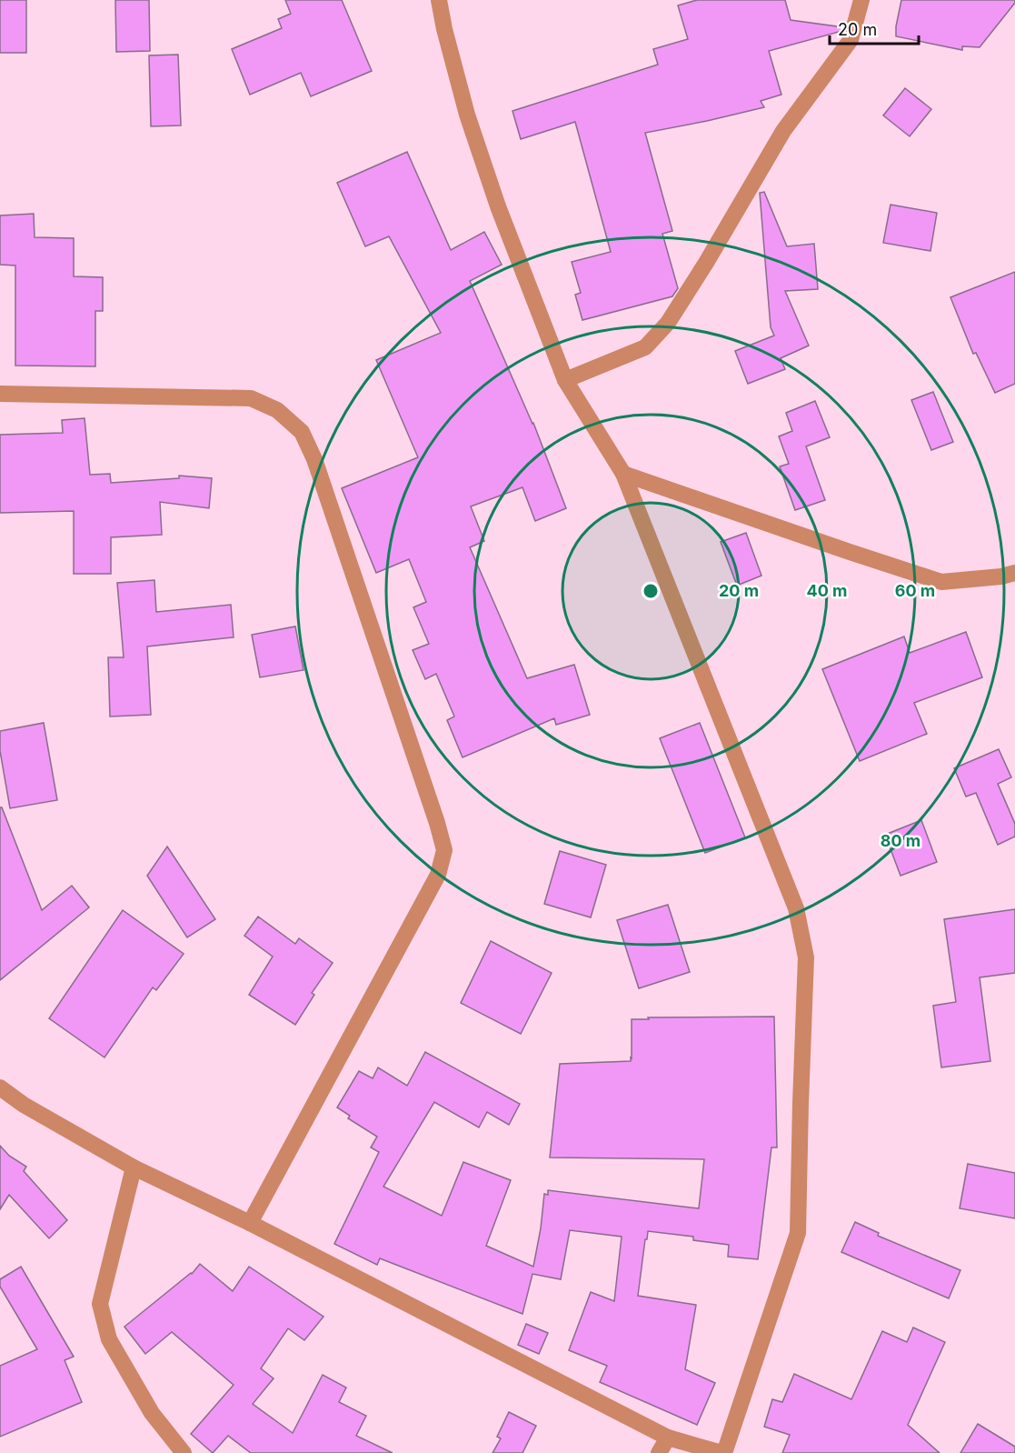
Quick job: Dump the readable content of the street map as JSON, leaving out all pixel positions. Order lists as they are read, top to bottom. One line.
{"scale_bar":"20 m","rings":["20 m","40 m","60 m","80 m"]}
